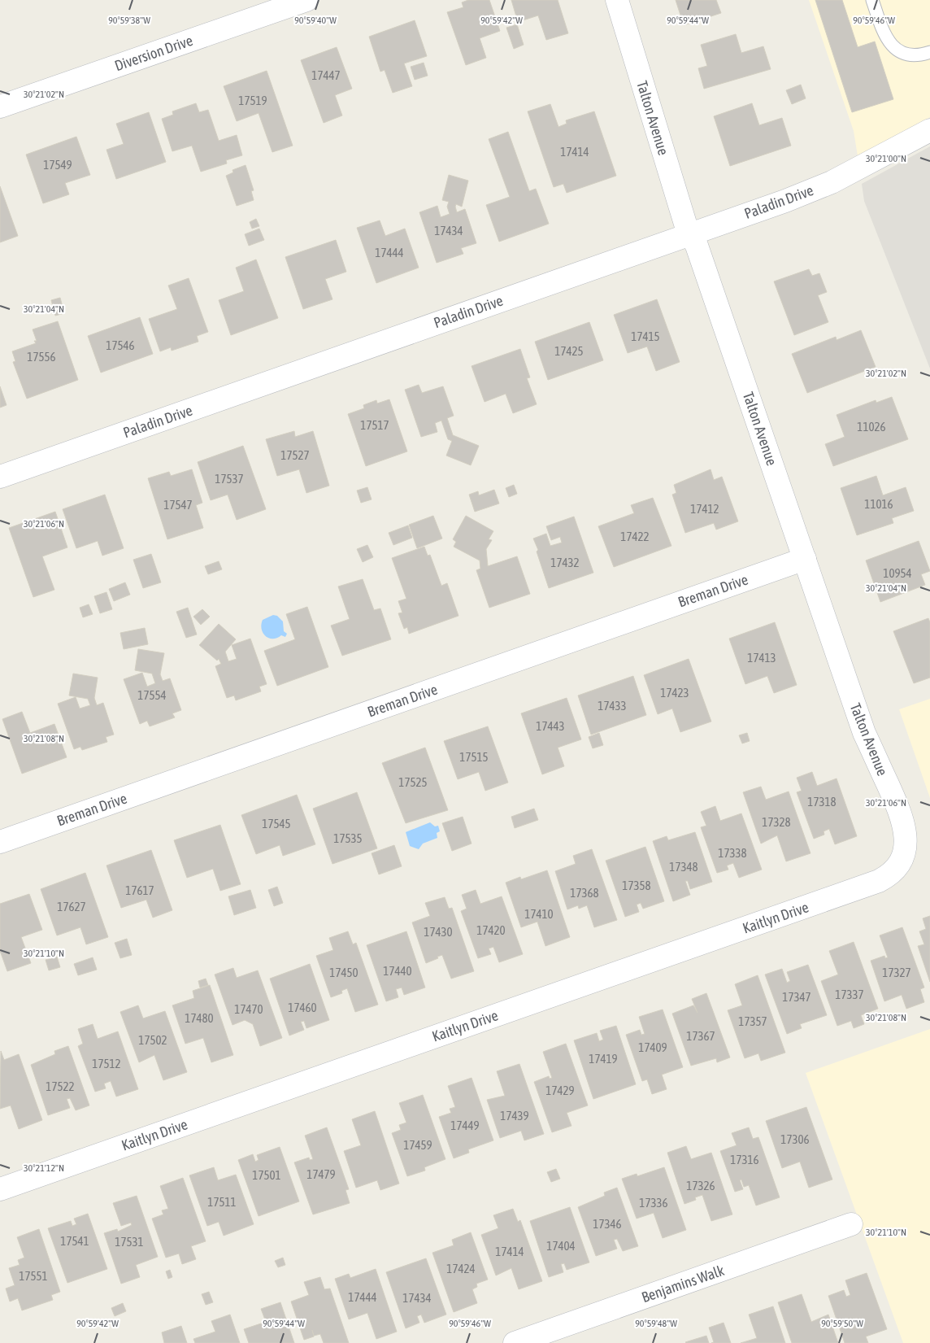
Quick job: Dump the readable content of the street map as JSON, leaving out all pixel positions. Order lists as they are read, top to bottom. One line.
{"streets":{"street":["Diversion Drive","Talton Avenue","Paladin Drive","Breman Drive","Kaitlyn Drive","Benjamins Walk"]},"crossings":[["Talton Avenue","Paladin Drive"],["Talton Avenue","Breman Drive"],["Talton Avenue","Kaitlyn Drive"]],"house_numbers":["17447","17519","17414","17549","17434","17444","17415","17546","17425","17556","17517","11026","17527","17537","11016","17547","17412","17422","17432","10954","17413","17423","17554","17433","17443","17515","17525","17318","17328","17545","17535","17338","17348","17358","17617","17368","17627","17410","17420","17430","17440","17450","17327","17337","17347","17460","17470","17480","17357","17367","17502","17409","17419","17512","17522","17429","17439","17449","17306","17459","17316","17479","17501","17326","17511","17336","17346","17541","17531","17404","17414","17424","17551","17444","17434"],"coordinates":["90°59'38\"W","90°59'40\"W","90°59'42\"W","90°59'44\"W","90°59'46\"W","30°21'02\"N","30°21'00\"N","30°21'04\"N","30°21'06\"N","30°21'08\"N","30°21'10\"N","30°21'12\"N","90°59'48\"W","90°59'50\"W"]}
